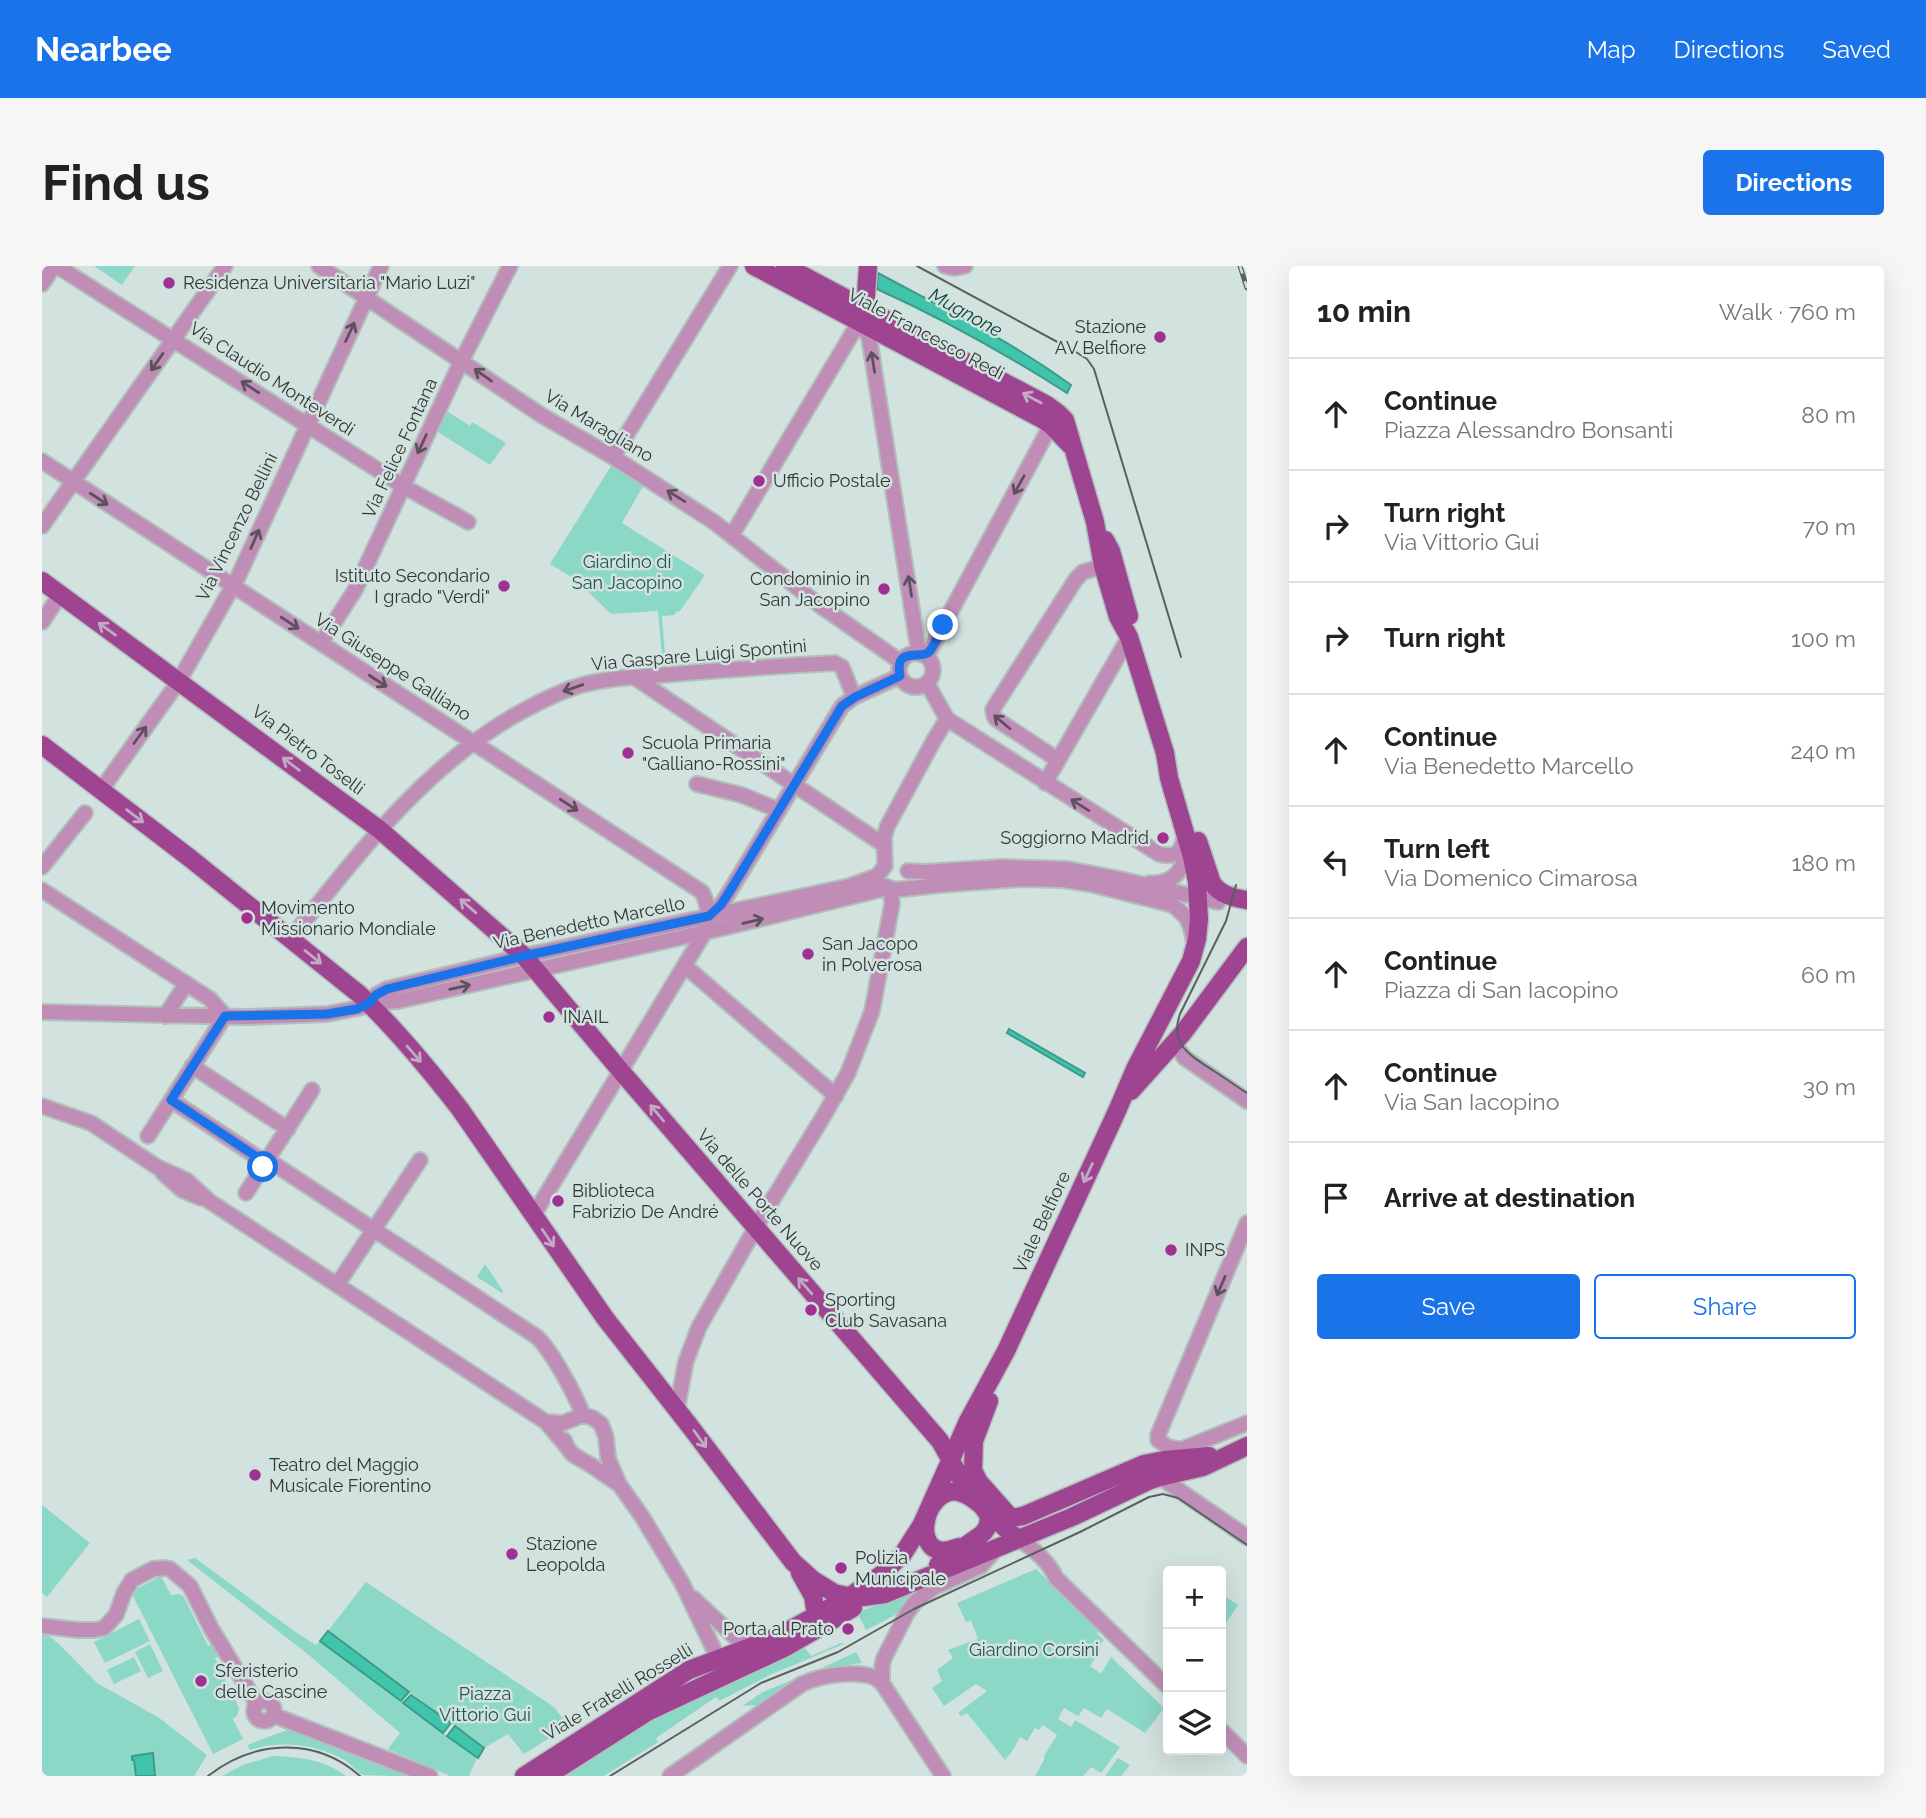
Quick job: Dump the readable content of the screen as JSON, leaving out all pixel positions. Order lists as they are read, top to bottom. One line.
{"streets":{"main road":["Viale Francesco Redi","Via Pietro Toselli","Via delle Porte Nuove","Viale Belfiore","Viale Fratelli Rosselli"],"street":["Via Claudio Monteverdi","Via Maragliano","Via Felice Fontana","Via Vincenzo Bellini","Via Gaspare Luigi Spontini","Via Giuseppe Galliano","Via Benedetto Marcello"]},"crossings":[["Viale Francesco Redi","Viale Belfiore"],["Via Claudio Monteverdi","Via Felice Fontana"],["Via Claudio Monteverdi","Via Vincenzo Bellini"],["Via Maragliano","Via Felice Fontana"],["Via Maragliano","Via Vincenzo Bellini"],["Via Felice Fontana","Via Giuseppe Galliano"],["Via Vincenzo Bellini","Via Giuseppe Galliano"],["Via Vincenzo Bellini","Via Pietro Toselli"],["Via Gaspare Luigi Spontini","Via Giuseppe Galliano"],["Via Gaspare Luigi Spontini","Via Pietro Toselli"],["Via Pietro Toselli","Via Benedetto Marcello"],["Via Pietro Toselli","Via delle Porte Nuove"],["Via Benedetto Marcello","Via delle Porte Nuove"],["Via Benedetto Marcello","Viale Belfiore"],["Via delle Porte Nuove","Viale Belfiore"],["Viale Belfiore","Viale Fratelli Rosselli"]],"one_way":["Via Maragliano","Via Vincenzo Bellini","Via Giuseppe Galliano","Via delle Porte Nuove"],"water":["Mugnone"],"parks":["Giardino di San Jacopino","Giardino Corsini","Piazza Vittorio Gui"],"places":["Residenza Universitaria \"Mario Luzi\"","Stazione AV Belfiore","Ufficio Postale","Istituto Secondario I grado \"Verdi\"","Condominio in San Jacopino","Scuola Primaria \"Galliano-Rossini\"","Soggiorno Madrid","Movimento Missionario Mondiale","San Jacopo in Polverosa","INAIL","Biblioteca Fabrizio De André","INPS","Sporting Club Savasana","Teatro del Maggio Musicale Fiorentino","Stazione Leopolda","Polizia Municipale","Porta al Prato","Sferisterio delle Cascine"],"page":{"header":"Nearbee","nav":["Map","Directions","Saved"],"buttons":["Directions",["Save","Share"]],"title":"Find us","heading":["10 min","Walk · 760 m"],"list":[["Continue","Piazza Alessandro Bonsanti","80 m"],["Turn right","Via Vittorio Gui","70 m"],["Turn right","100 m"],["Continue","Via Benedetto Marcello","240 m"],["Turn left","Via Domenico Cimarosa","180 m"],["Continue","Piazza di San Iacopino","60 m"],["Continue","Via San Iacopino","30 m"],"Arrive at destination"],"map_buttons":["+","−"]}}
